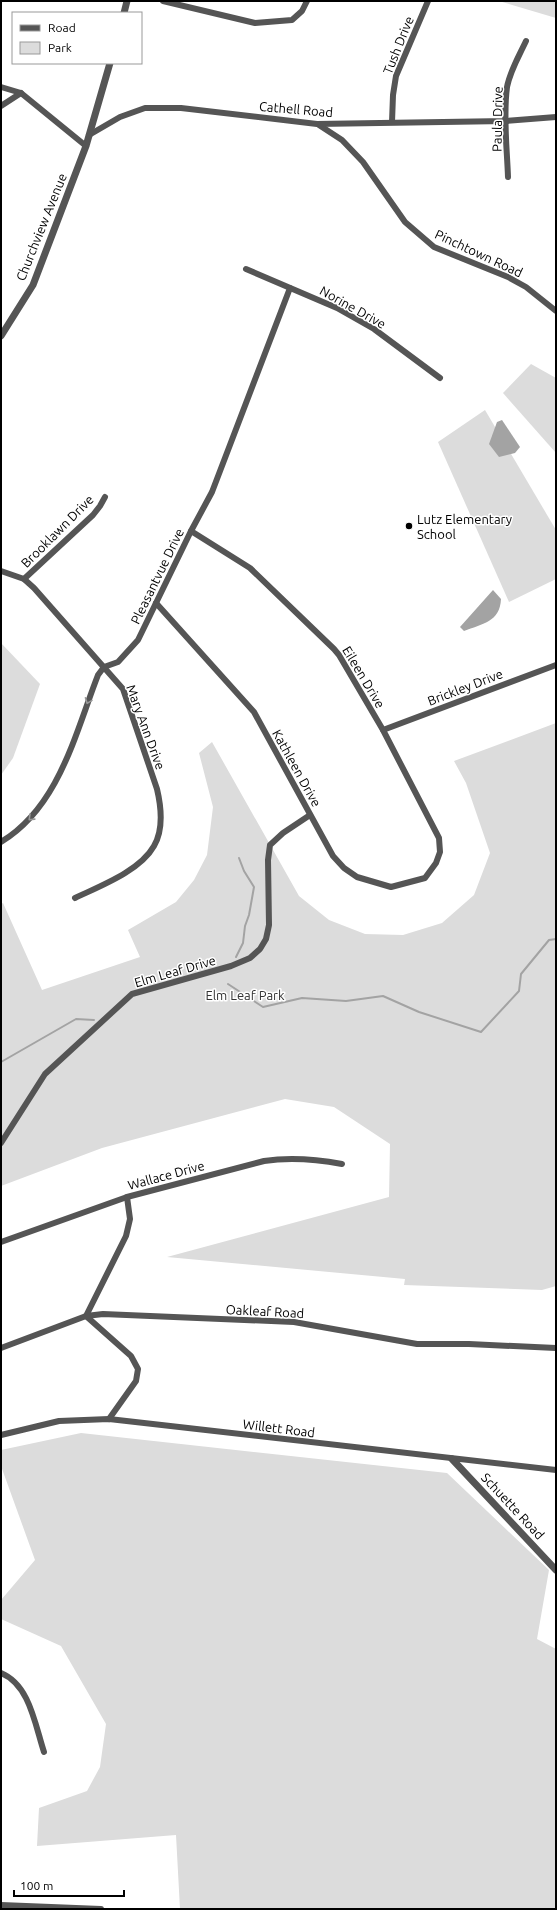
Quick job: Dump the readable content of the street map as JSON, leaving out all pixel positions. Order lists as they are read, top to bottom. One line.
{"streets":{"street":["Tush Drive","Cathell Road","Paula Drive","Churchview Avenue","Pinchtown Road","Norine Drive","Brooklawn Drive","Pleasantvue Drive","Eileen Drive","Brickley Drive","Mary Ann Drive","Kathleen Drive","Elm Leaf Drive","Wallace Drive","Oakleaf Road","Willett Road","Schuette Road"]},"crossings":[["Tush Drive","Cathell Road"],["Cathell Road","Paula Drive"],["Cathell Road","Churchview Avenue"],["Cathell Road","Pinchtown Road"],["Norine Drive","Pleasantvue Drive"],["Brooklawn Drive","Mary Ann Drive"],["Pleasantvue Drive","Eileen Drive"],["Pleasantvue Drive","Mary Ann Drive"],["Pleasantvue Drive","Kathleen Drive"],["Eileen Drive","Brickley Drive"],["Eileen Drive","Kathleen Drive"],["Kathleen Drive","Elm Leaf Drive"],["Willett Road","Schuette Road"]],"parks":["Elm Leaf Park"],"places":["Lutz Elementary School"],"legend":["Road","Park"],"scale_bar":"100 m"}
